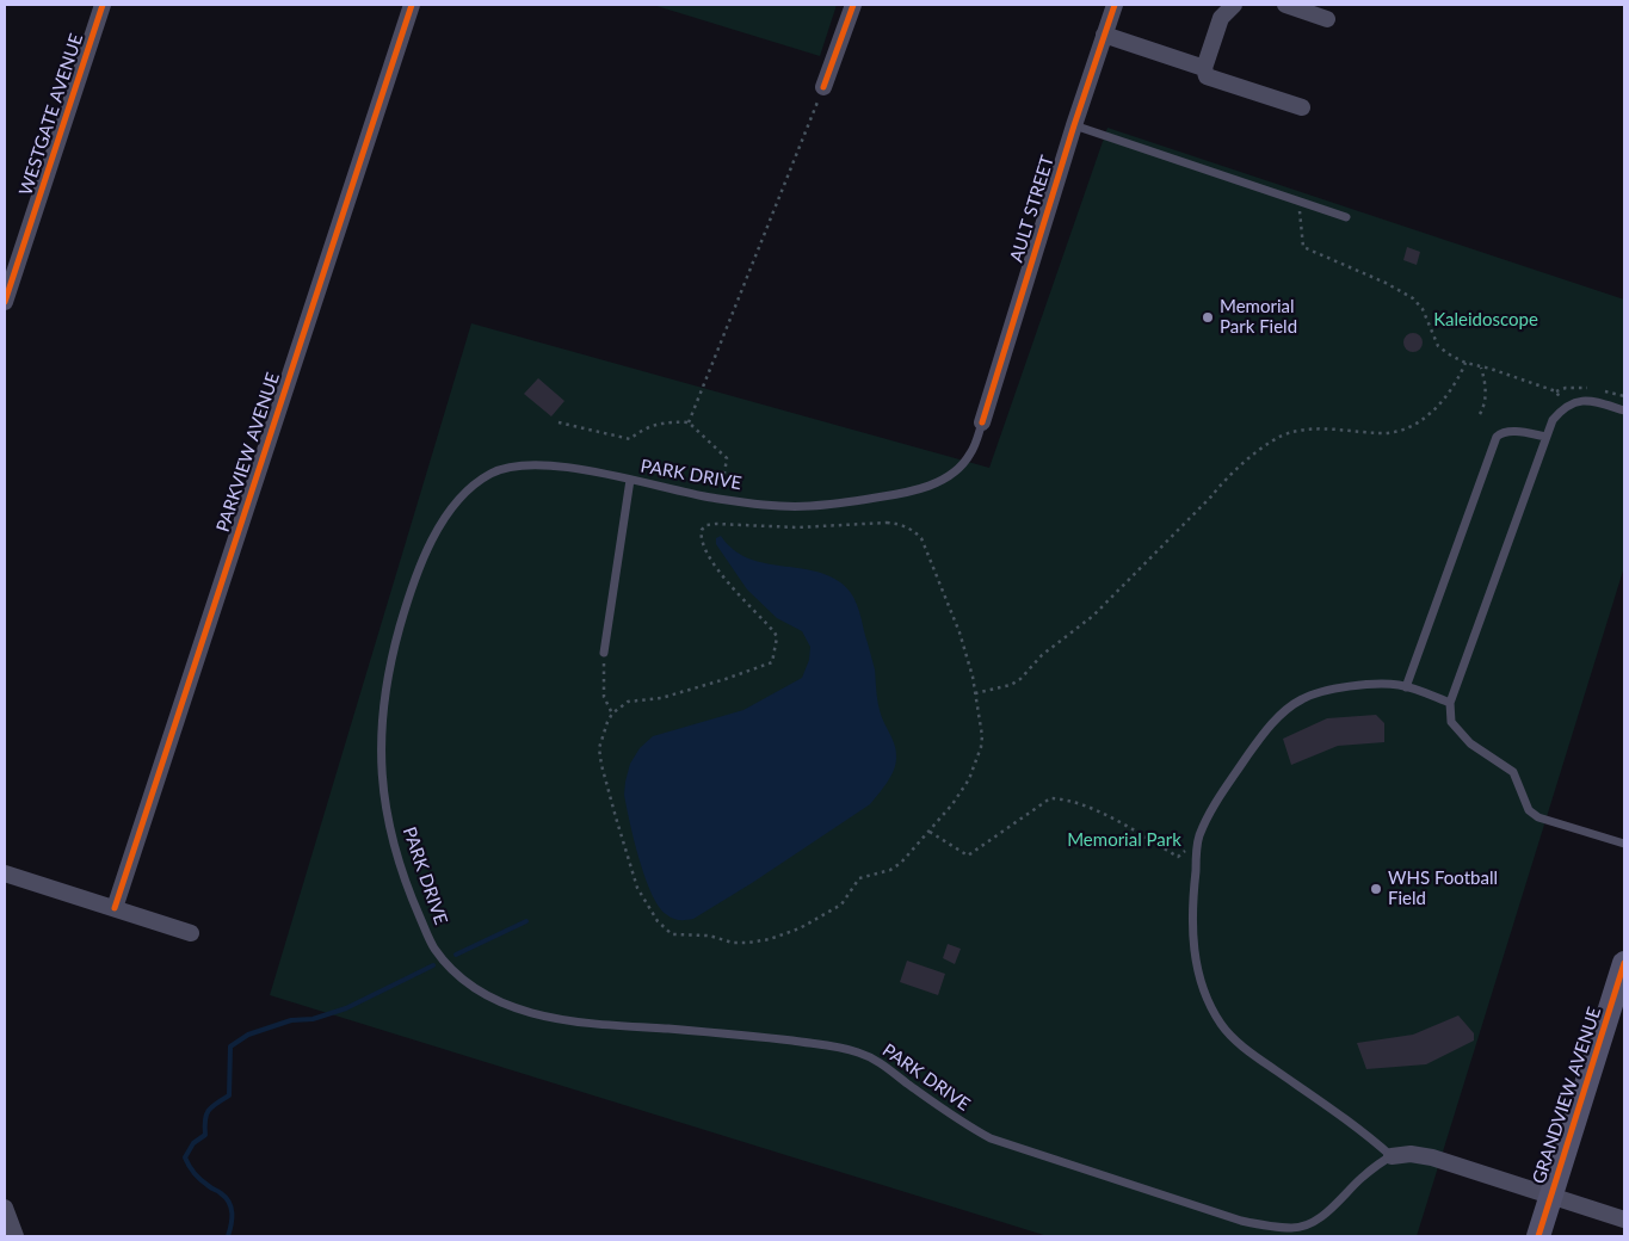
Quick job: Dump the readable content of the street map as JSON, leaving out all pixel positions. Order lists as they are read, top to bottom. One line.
{"streets":{"street":["WESTGATE AVENUE","AULT STREET","PARKVIEW AVENUE","GRANDVIEW AVENUE"],"lane":["PARK DRIVE"]},"crossings":[["AULT STREET","PARK DRIVE"]],"parks":["Kaleidoscope","Memorial Park"],"places":["Memorial Park Field","WHS Football Field"]}
